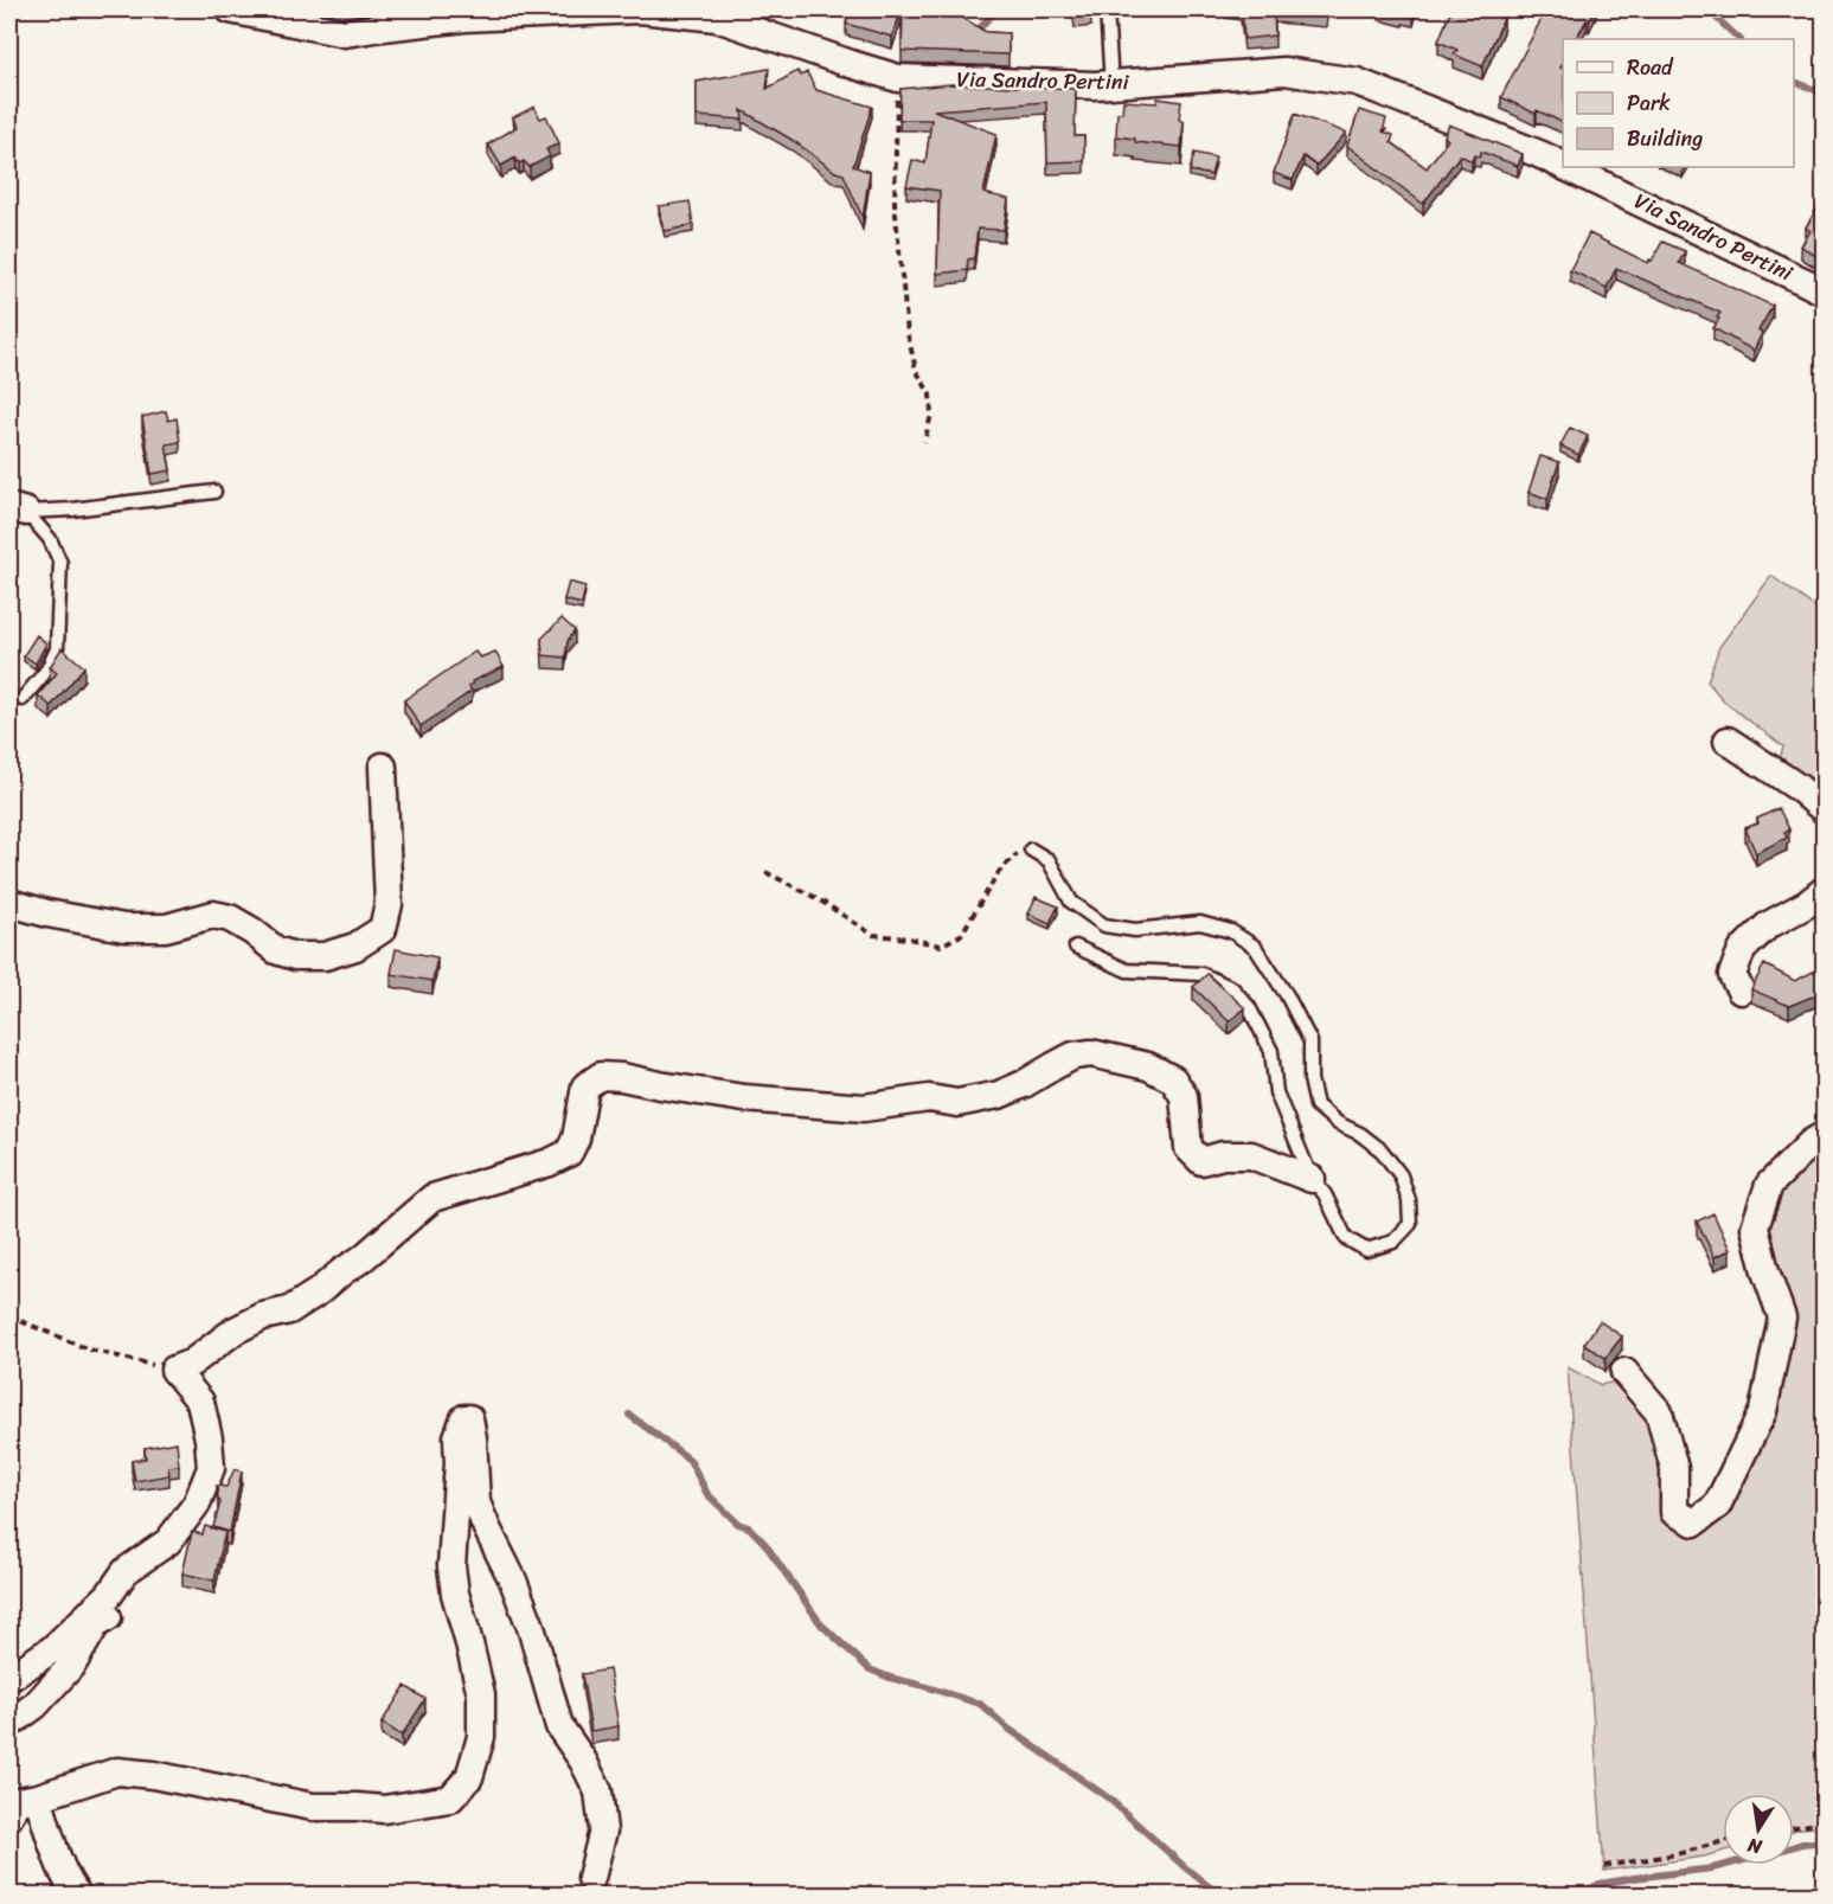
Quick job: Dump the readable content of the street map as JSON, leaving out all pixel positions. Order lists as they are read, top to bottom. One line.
{"streets":{"street":["Via Sandro Pertini"]},"legend":["Road","Park","Building"],"north":"bottom"}
